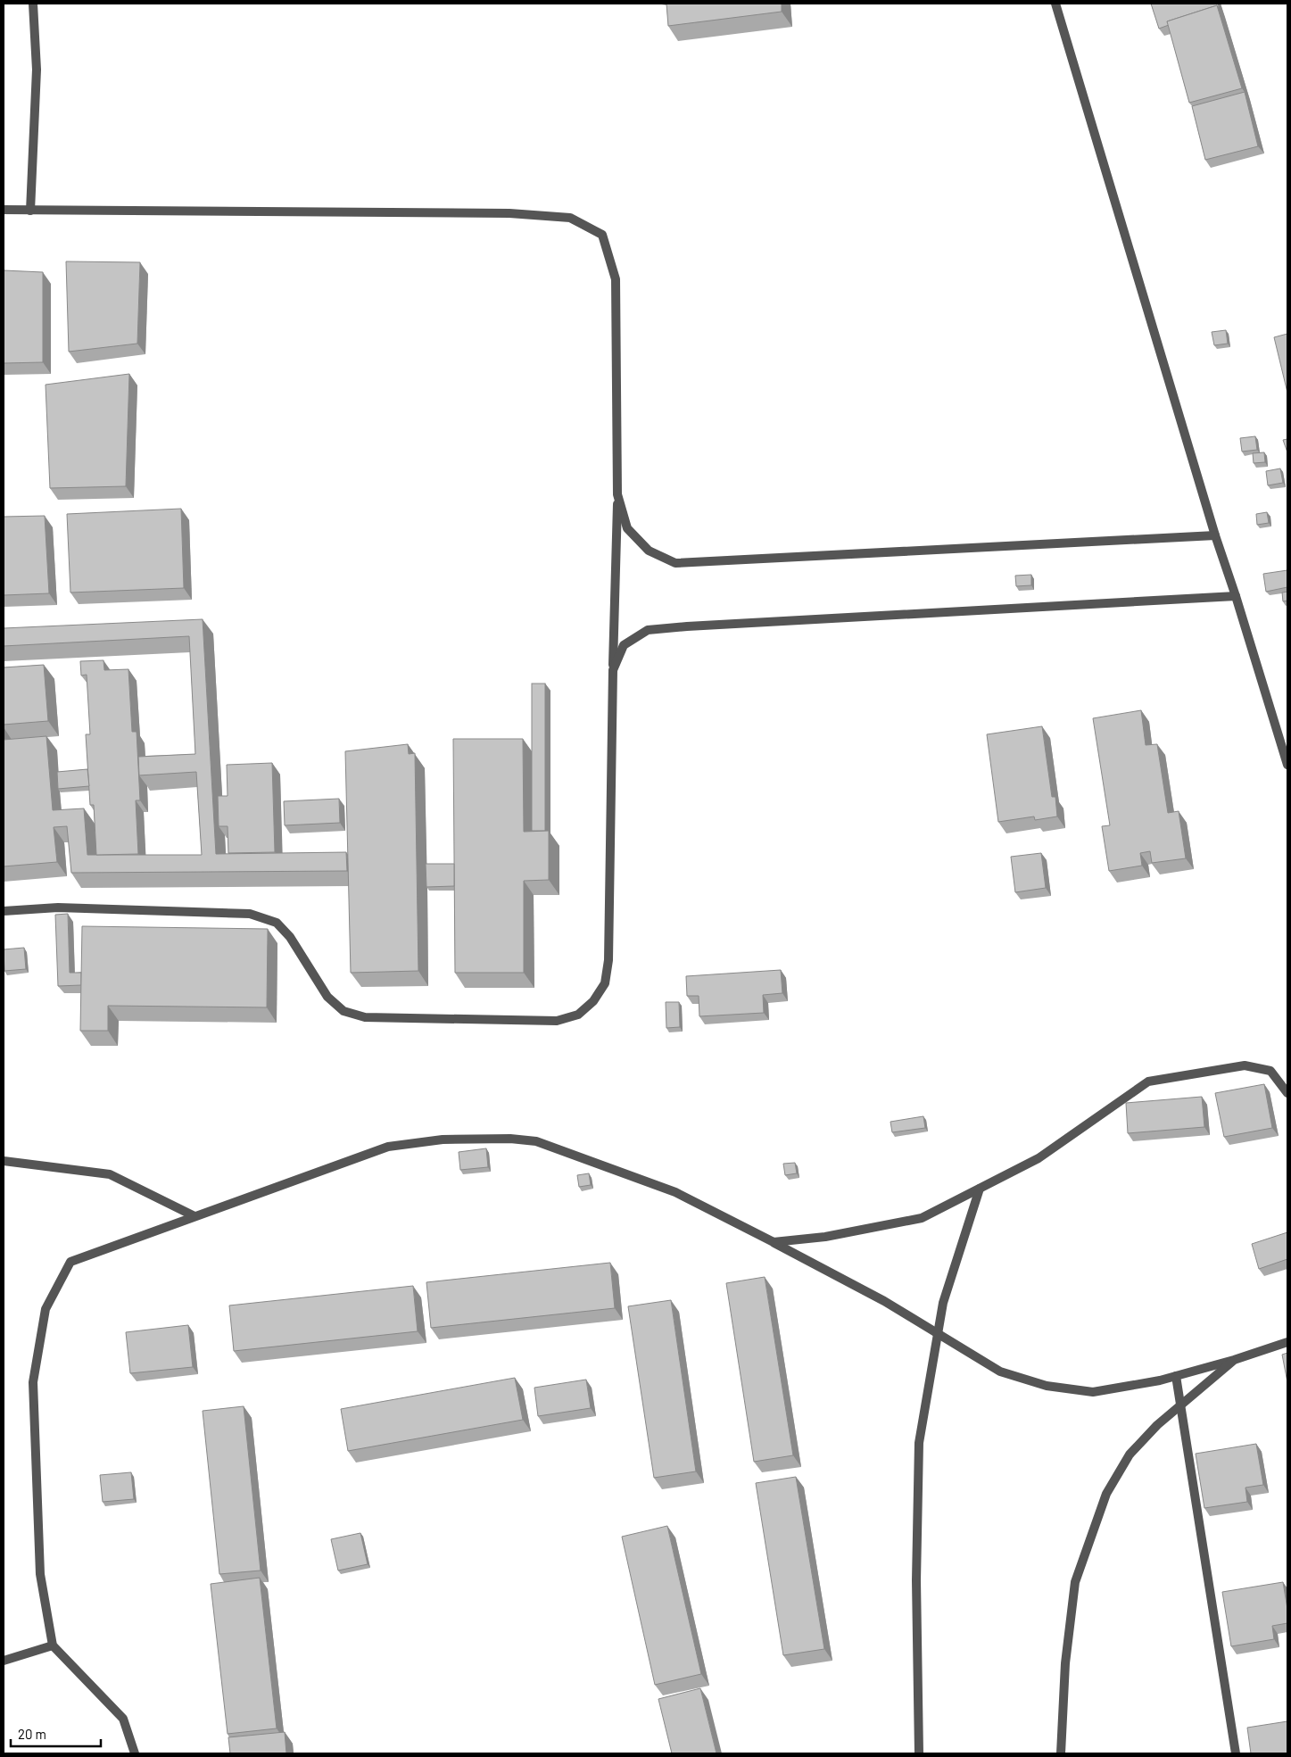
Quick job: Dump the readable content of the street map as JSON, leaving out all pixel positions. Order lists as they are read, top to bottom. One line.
{"scale_bar":"20 m"}
